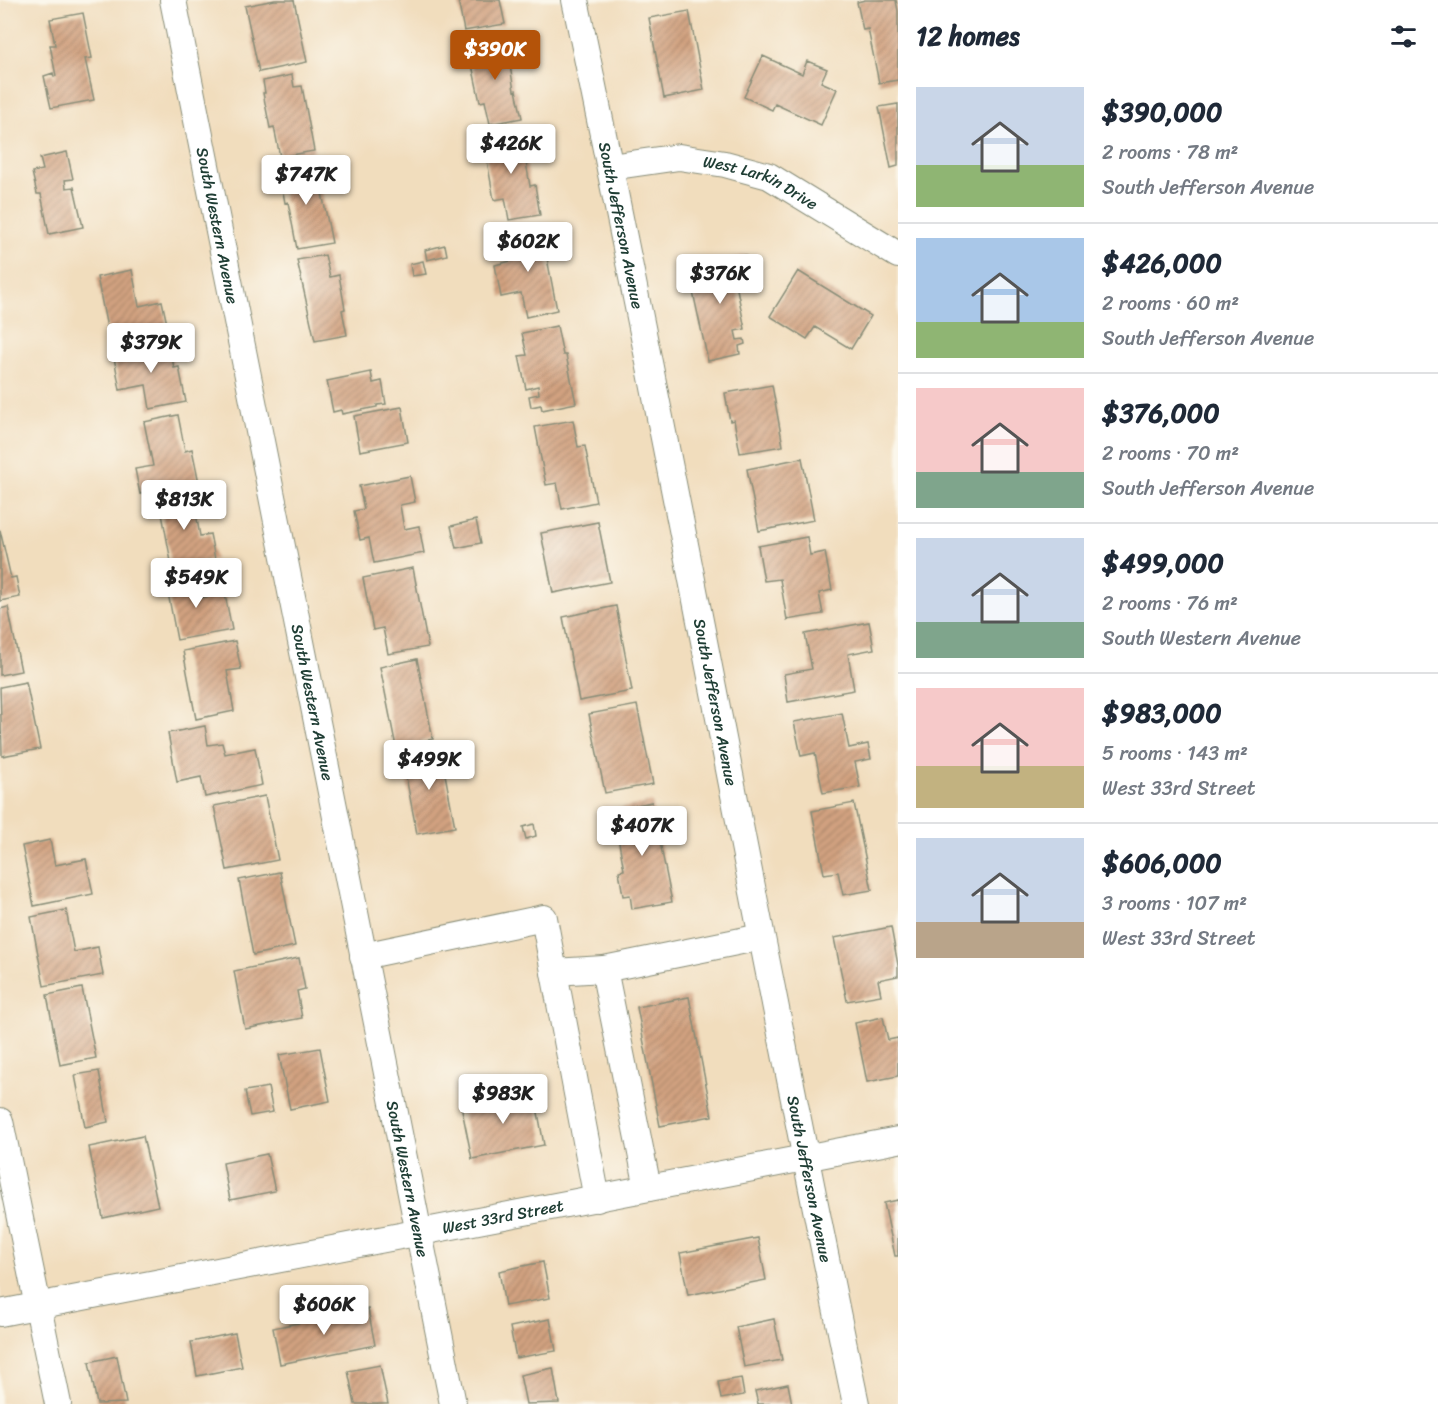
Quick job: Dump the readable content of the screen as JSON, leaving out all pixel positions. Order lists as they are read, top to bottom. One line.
{"streets":{"street":["West Larkin Drive","South Western Avenue","South Jefferson Avenue","West 33rd Street"]},"crossings":[["West Larkin Drive","South Jefferson Avenue"],["South Western Avenue","West 33rd Street"],["South Jefferson Avenue","West 33rd Street"]],"page":{"heading":"12 homes","price":["$390K","$426K","$747K","$602K","$376K","$379K","$813K","$549K","$499K","$407K","$983K","$606K"],"list":[{"name":"$390,000","note":"2 rooms · 78 m² · South Jefferson Avenue"},{"name":"$426,000","note":"2 rooms · 60 m² · South Jefferson Avenue"},{"name":"$376,000","note":"2 rooms · 70 m² · South Jefferson Avenue"},{"name":"$499,000","note":"2 rooms · 76 m² · South Western Avenue"},{"name":"$983,000","note":"5 rooms · 143 m² · West 33rd Street"},{"name":"$606,000","note":"3 rooms · 107 m² · West 33rd Street"}]}}
